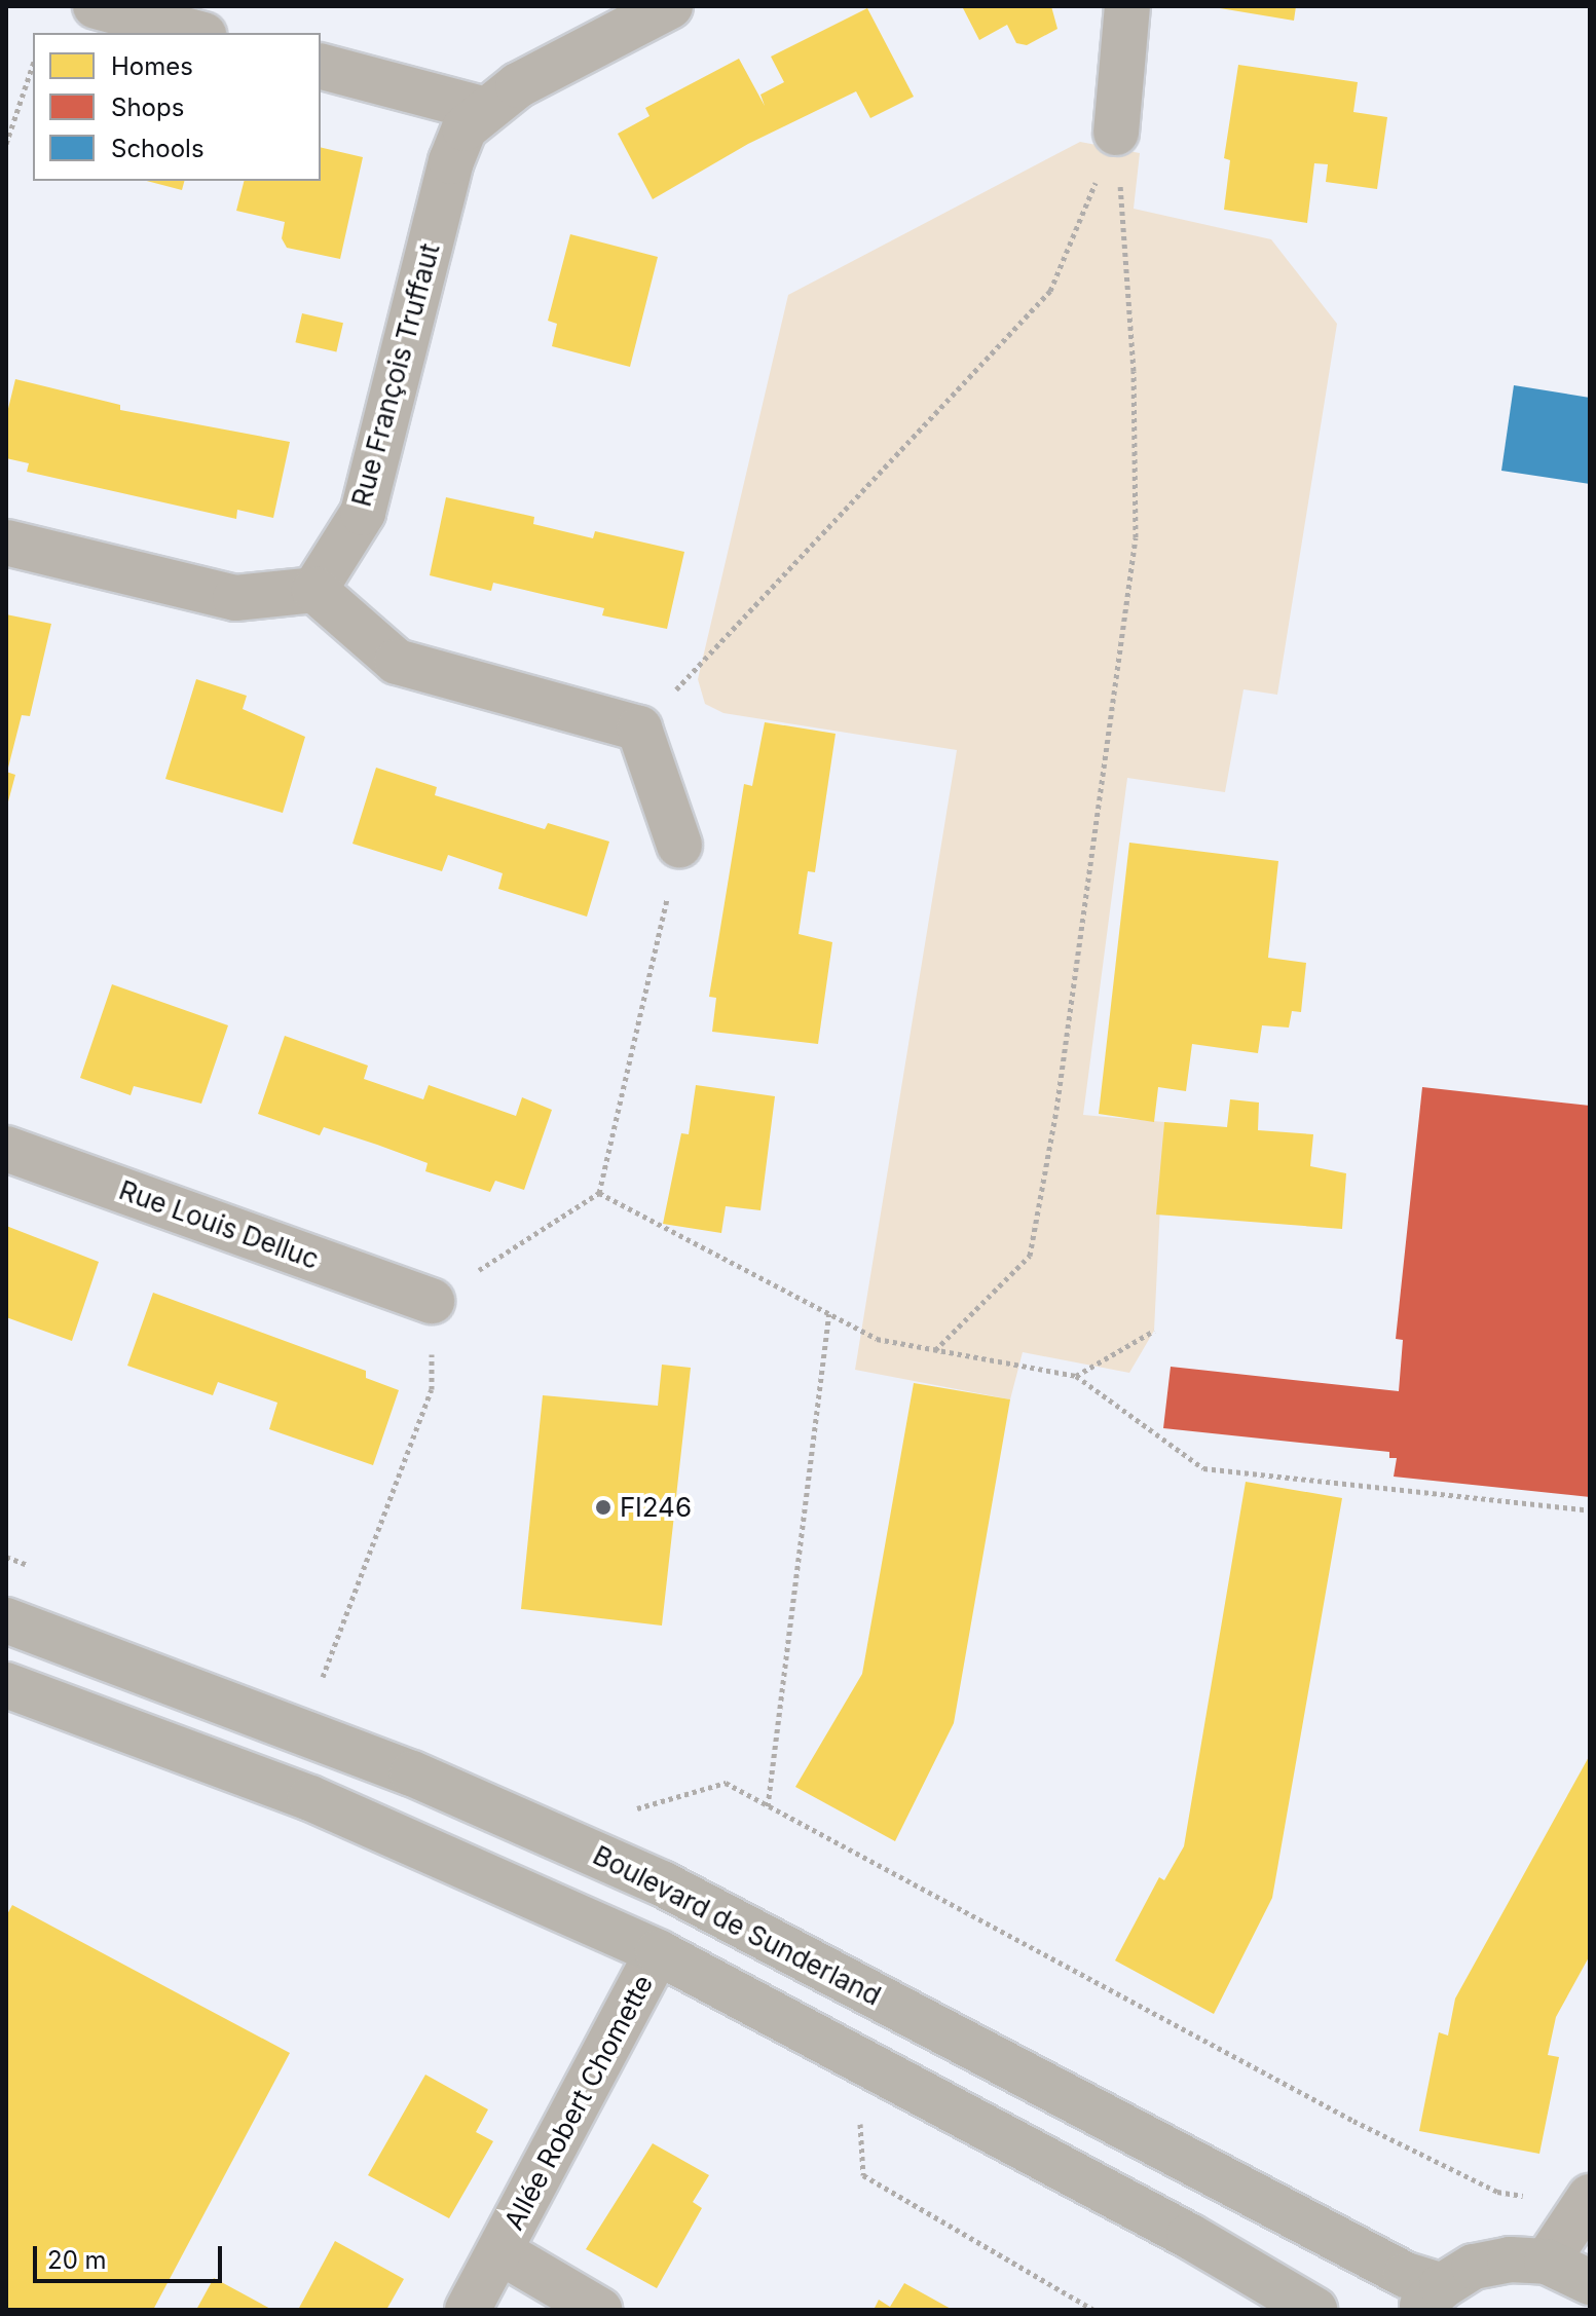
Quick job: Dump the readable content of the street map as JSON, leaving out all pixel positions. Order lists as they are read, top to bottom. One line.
{"streets":{"main road":["Boulevard de Sunderland"],"street":["Rue François Truffaut","Rue Louis Delluc","Allée Robert Chomette"]},"places":["Fl246"],"legend":["Homes","Shops","Schools"],"scale_bar":"20 m"}
